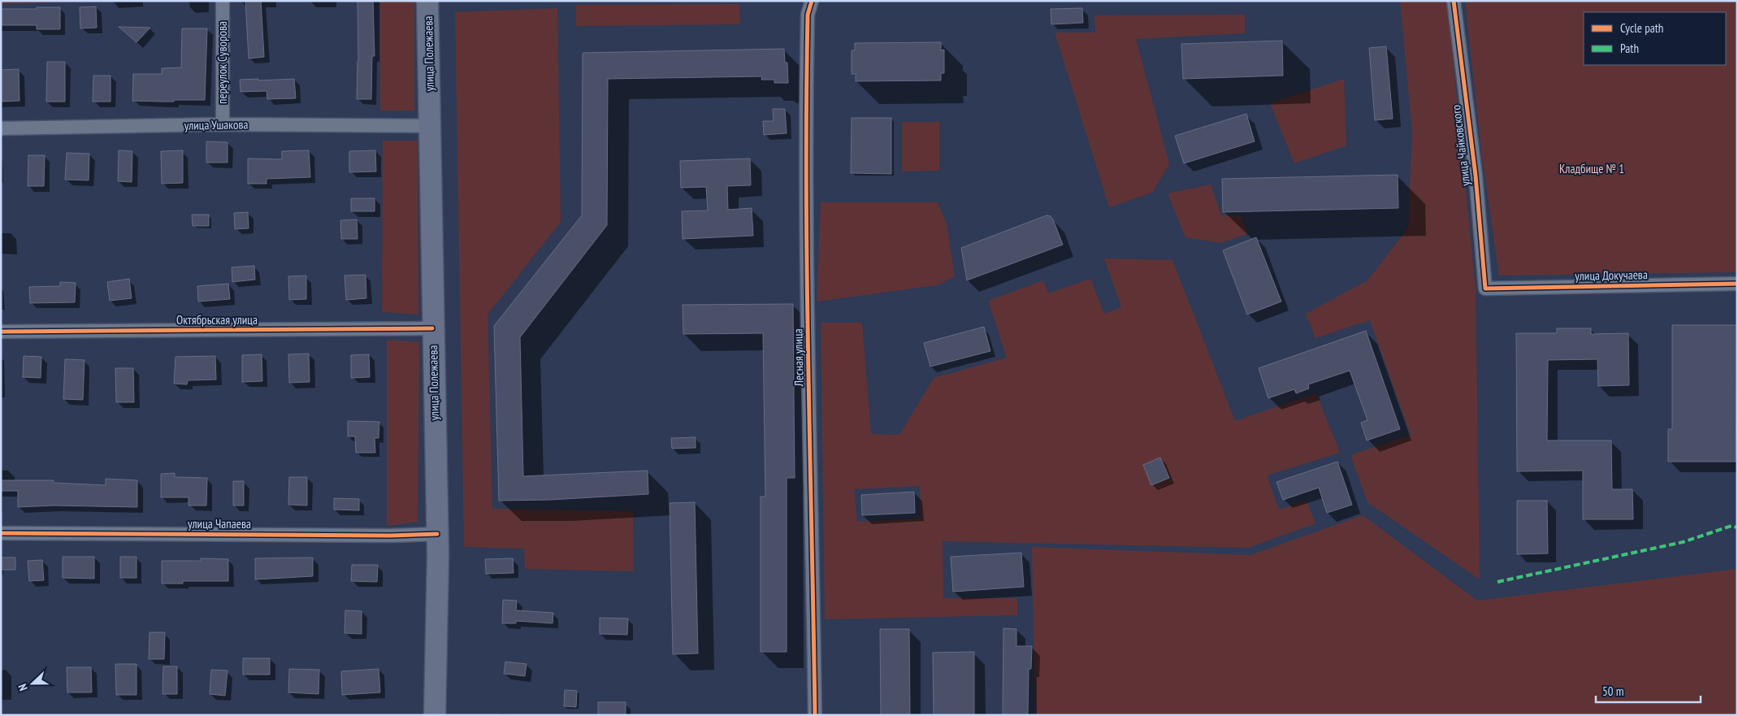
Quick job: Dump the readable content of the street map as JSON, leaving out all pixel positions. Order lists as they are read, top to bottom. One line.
{"streets":{"main road":["улица Полежаева"],"street":["переулок Суворова","улица Ушакова","улица Чайковского","улица Докучаева","Октябрьская улица","Лесная улица","улица Чапаева"]},"crossings":[["улица Полежаева","улица Ушакова"],["улица Полежаева","Октябрьская улица"],["улица Полежаева","улица Чапаева"],["переулок Суворова","улица Ушакова"],["улица Чайковского","улица Докучаева"]],"parks":["Кладбище № 1"],"legend":["Cycle path","Path"],"scale_bar":"50 m","north":"left"}
